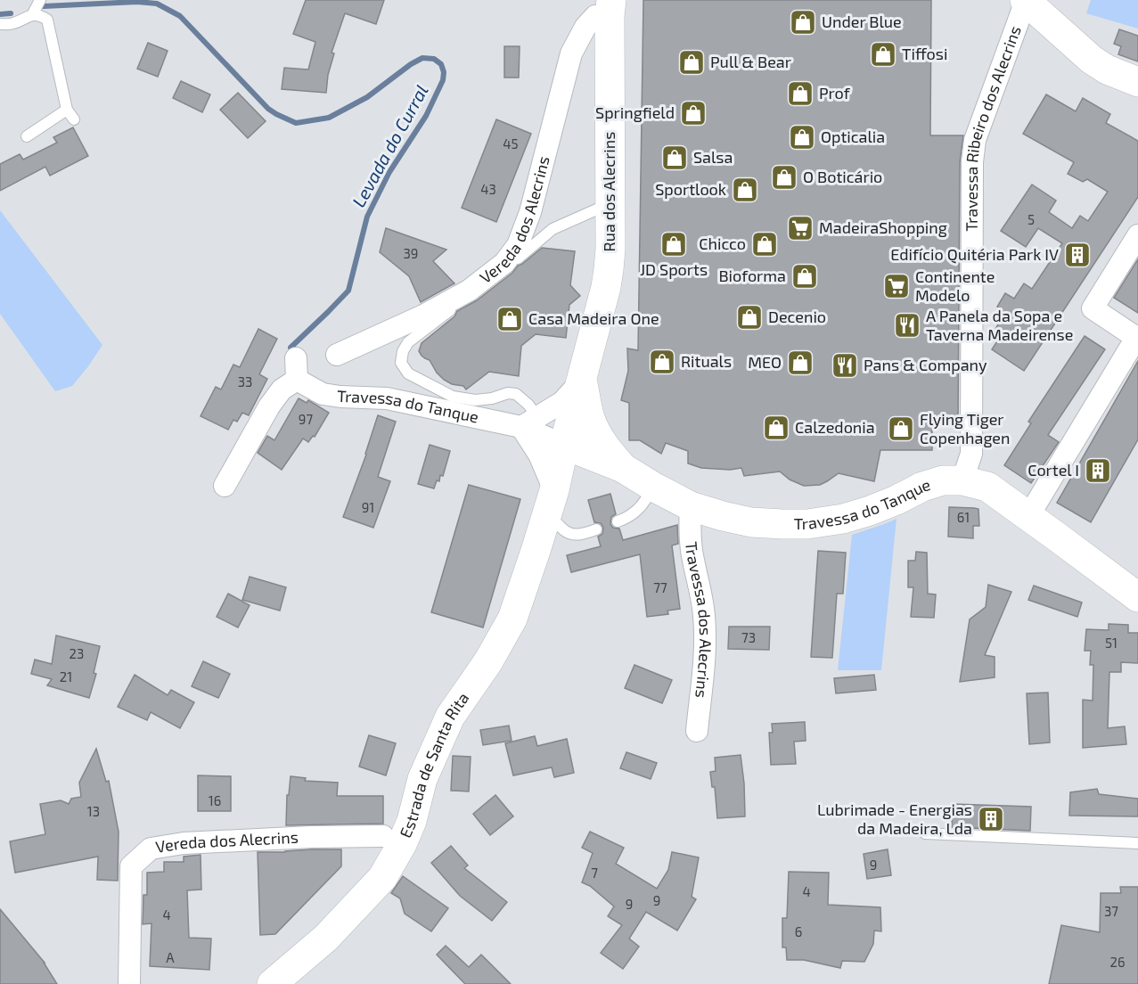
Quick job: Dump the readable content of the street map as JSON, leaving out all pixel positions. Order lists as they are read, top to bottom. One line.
{"streets":{"street":["Travessa Ribeiro dos Alecrins","Rua dos Alecrins","Vereda dos Alecrins","Travessa do Tanque","Travessa dos Alecrins","Estrada de Santa Rita"]},"crossings":[["Travessa Ribeiro dos Alecrins","Travessa do Tanque"],["Rua dos Alecrins","Vereda dos Alecrins"],["Rua dos Alecrins","Travessa do Tanque"],["Rua dos Alecrins","Estrada de Santa Rita"],["Travessa do Tanque","Travessa dos Alecrins"],["Travessa do Tanque","Estrada de Santa Rita"]],"water":["Levada do Curral"],"places":{"shop":["Under Blue","Tiffosi","Pull & Bear","Prof","Springfield","Opticalia","Salsa","O Boticário","Sportlook","JD Sports","Chicco","Bioforma","Decenio","Casa Madeira One","Rituals","MEO","Calzedonia","Flying Tiger Copenhagen"],"supermarket":["MadeiraShopping","Continente Modelo"],"building":["Edifício Quitéria Park IV","Cortel I","Lubrimade - Energias da Madeira, Lda"],"restaurant":["A Panela da Sopa e Taverna Madeirense","Pans & Company"]},"house_numbers":["45","43","5","39","33","97","91","61","77","73","51","23","21","16","13","9","7","4","9","9","37","4","6","A","26"]}
